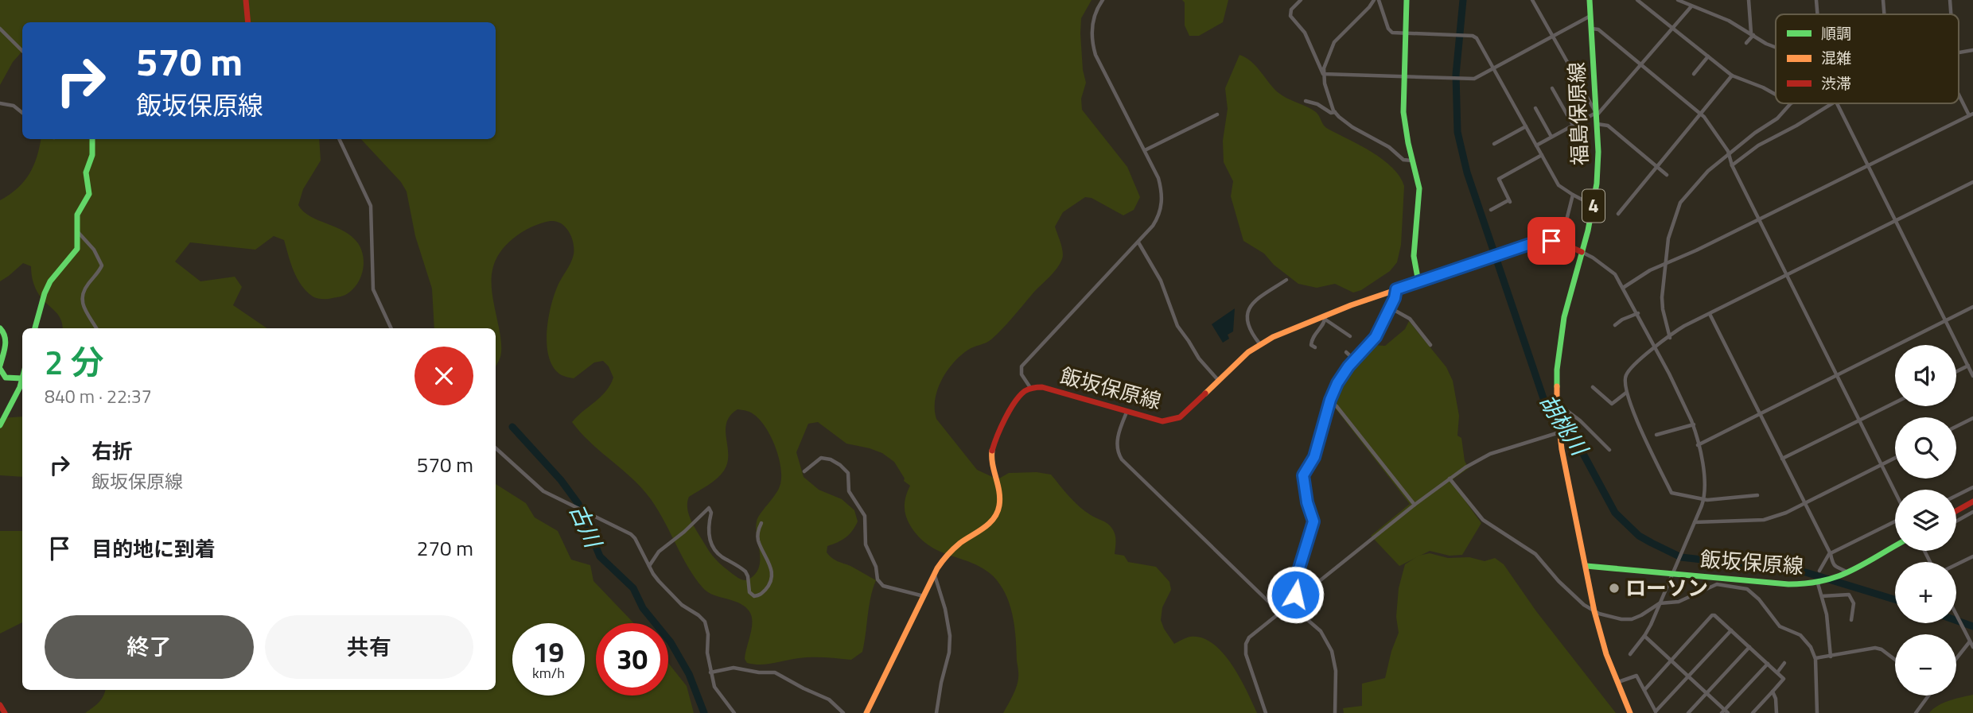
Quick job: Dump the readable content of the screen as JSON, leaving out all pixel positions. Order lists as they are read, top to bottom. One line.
{"streets":{"main road":["福島保原線","4","飯坂保原線"]},"crossings":[["福島保原線","飯坂保原線"]],"water":["胡桃川","古川"],"places":["ローソン"],"legend":["順調","混雑","渋滞"],"page":{"turn":["570 m","飯坂保原線"],"heading":["2 分","840 m · 22:37"],"map_buttons":["+","−"],"list":[{"name":"右折","note":"飯坂保原線","value":"570 m"},{"name":"目的地に到着","value":"270 m"}],"buttons":["終了","共有"],"speed":"19 km/h","limit":"30"}}
